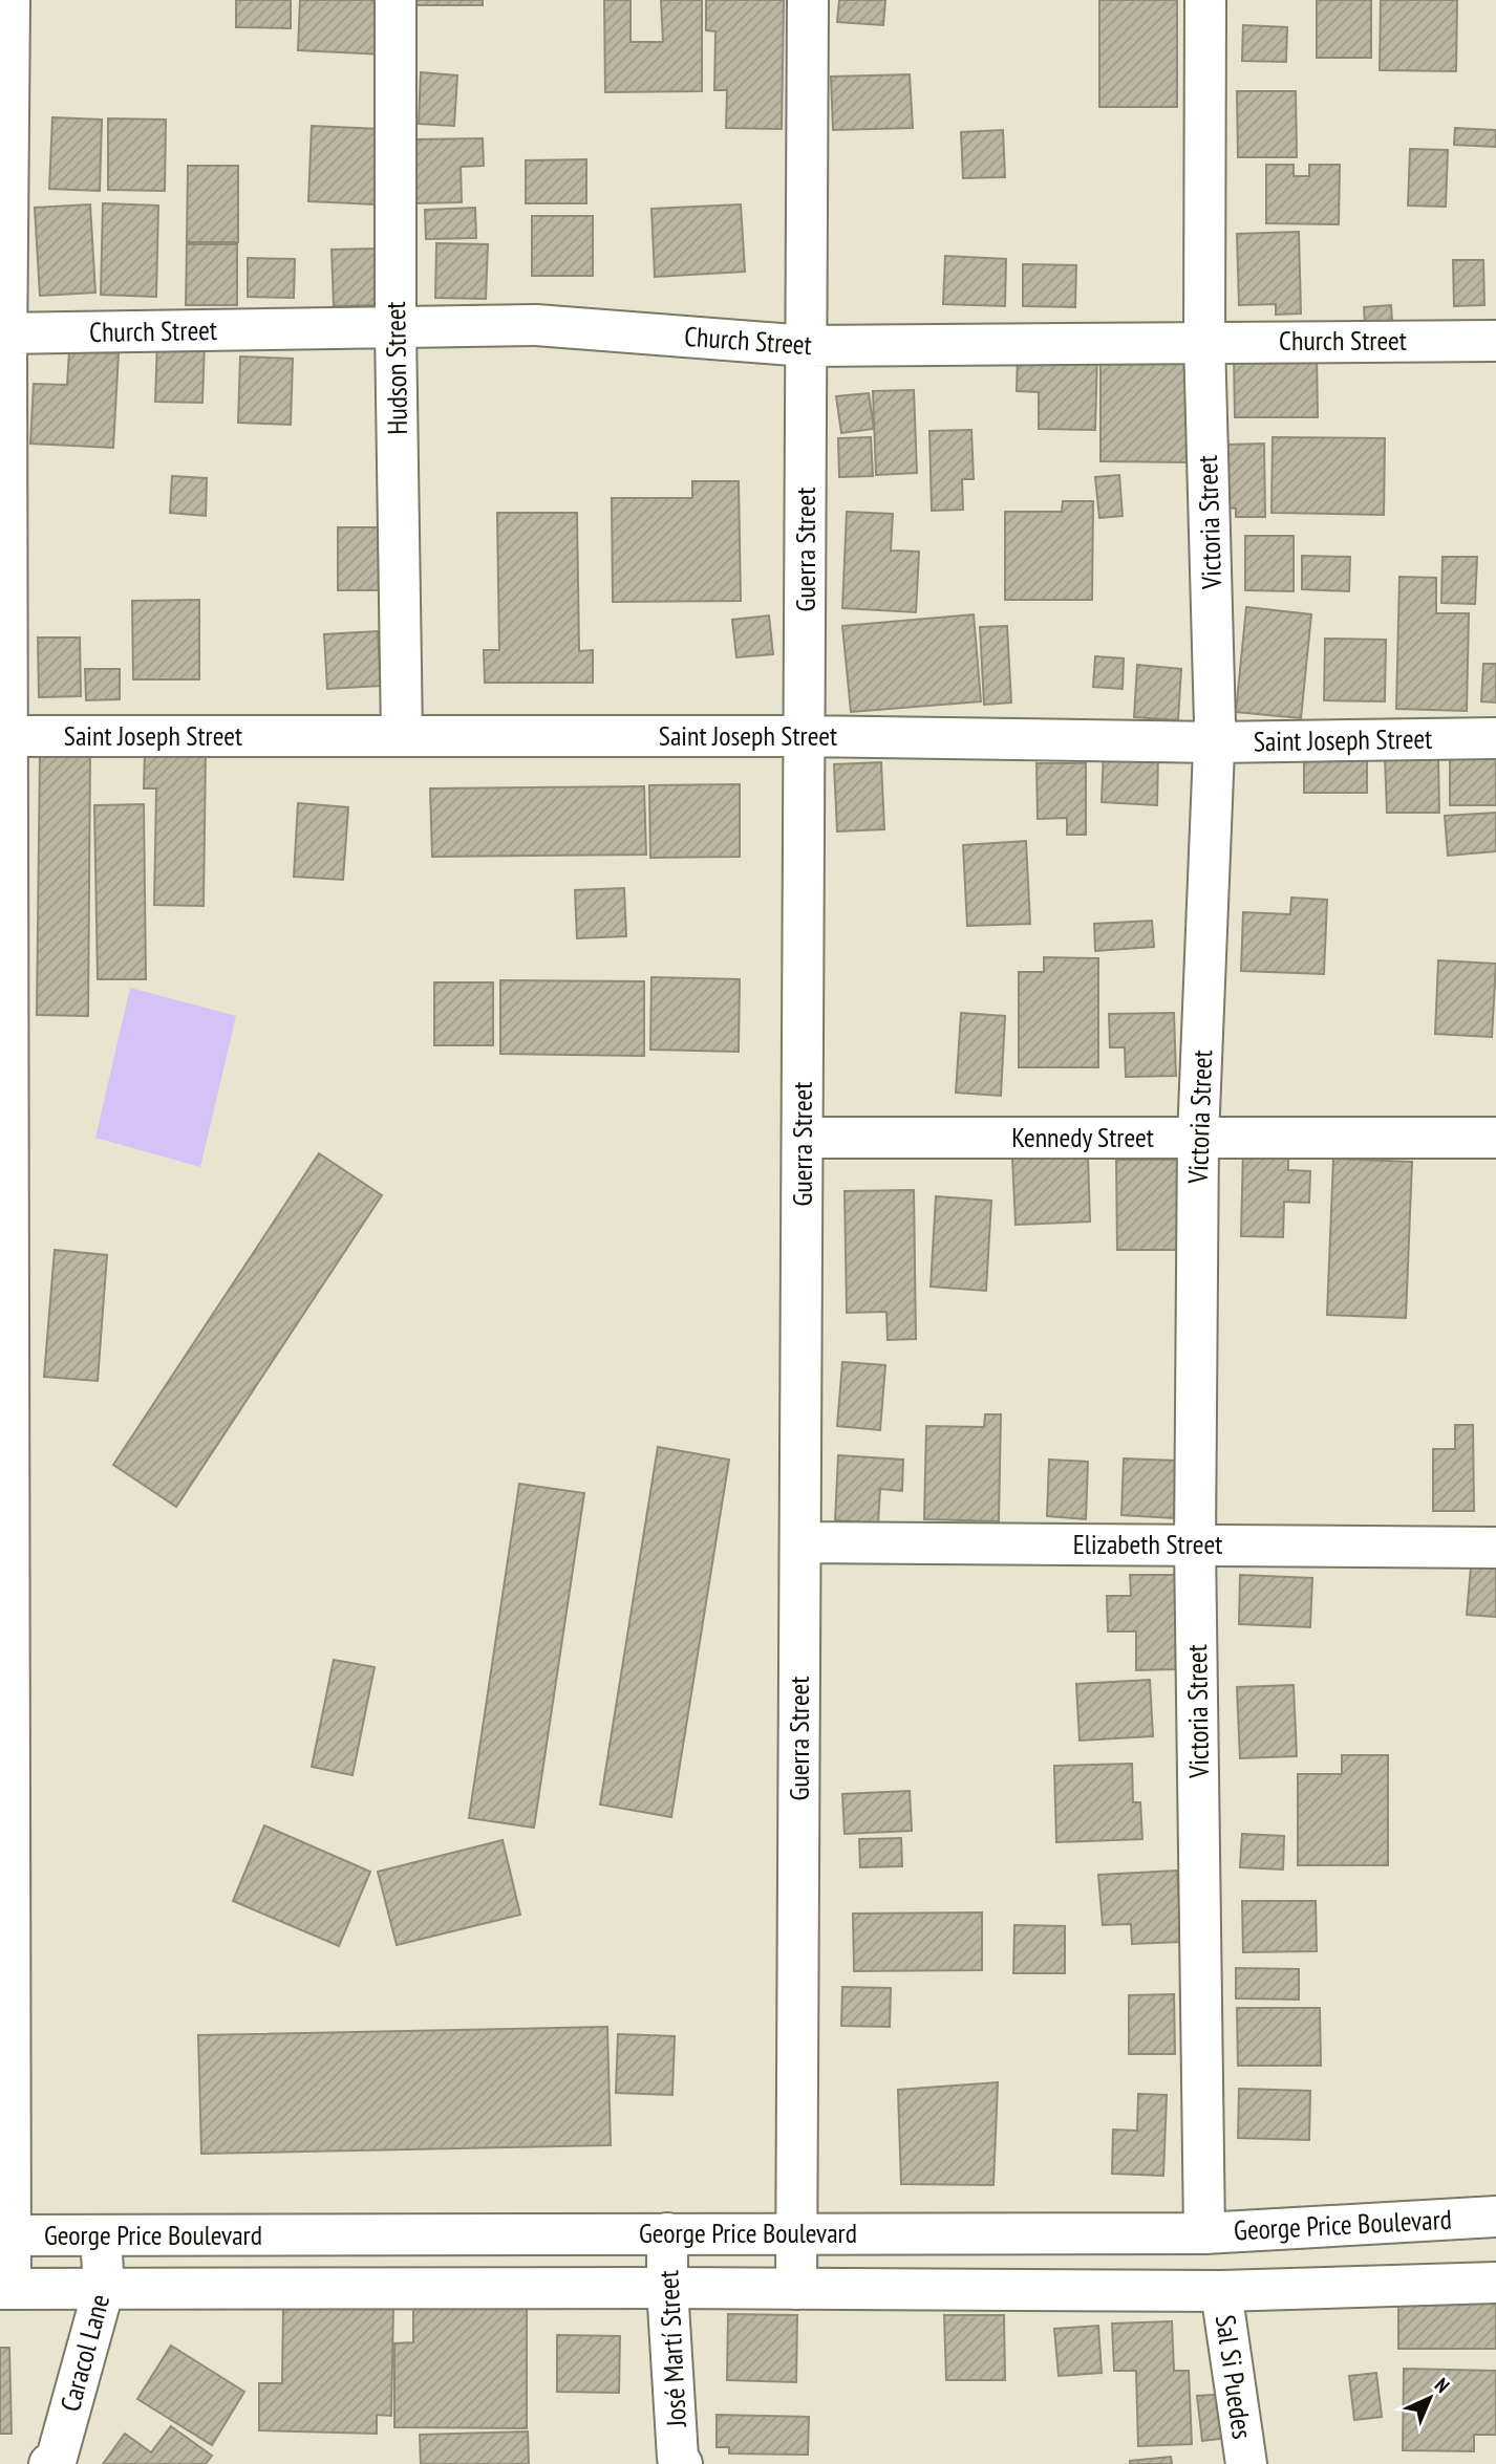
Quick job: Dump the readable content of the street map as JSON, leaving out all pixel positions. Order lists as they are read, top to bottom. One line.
{"streets":{"main road":["Church Street","Hudson Street","Victoria Street","Guerra Street","Saint Joseph Street","Kennedy Street","Elizabeth Street","George Price Boulevard","José Martí Street","Caracol Lane","Sal Si Puedes"]},"crossings":[["Church Street","Hudson Street"],["Church Street","Victoria Street"],["Church Street","Guerra Street"],["Hudson Street","Saint Joseph Street"],["Victoria Street","Saint Joseph Street"],["Victoria Street","Kennedy Street"],["Victoria Street","Elizabeth Street"],["Victoria Street","George Price Boulevard"],["Guerra Street","Saint Joseph Street"],["Guerra Street","Kennedy Street"],["Guerra Street","Elizabeth Street"],["Guerra Street","George Price Boulevard"],["George Price Boulevard","José Martí Street"],["George Price Boulevard","Caracol Lane"],["George Price Boulevard","Sal Si Puedes"]],"north":"top right"}
